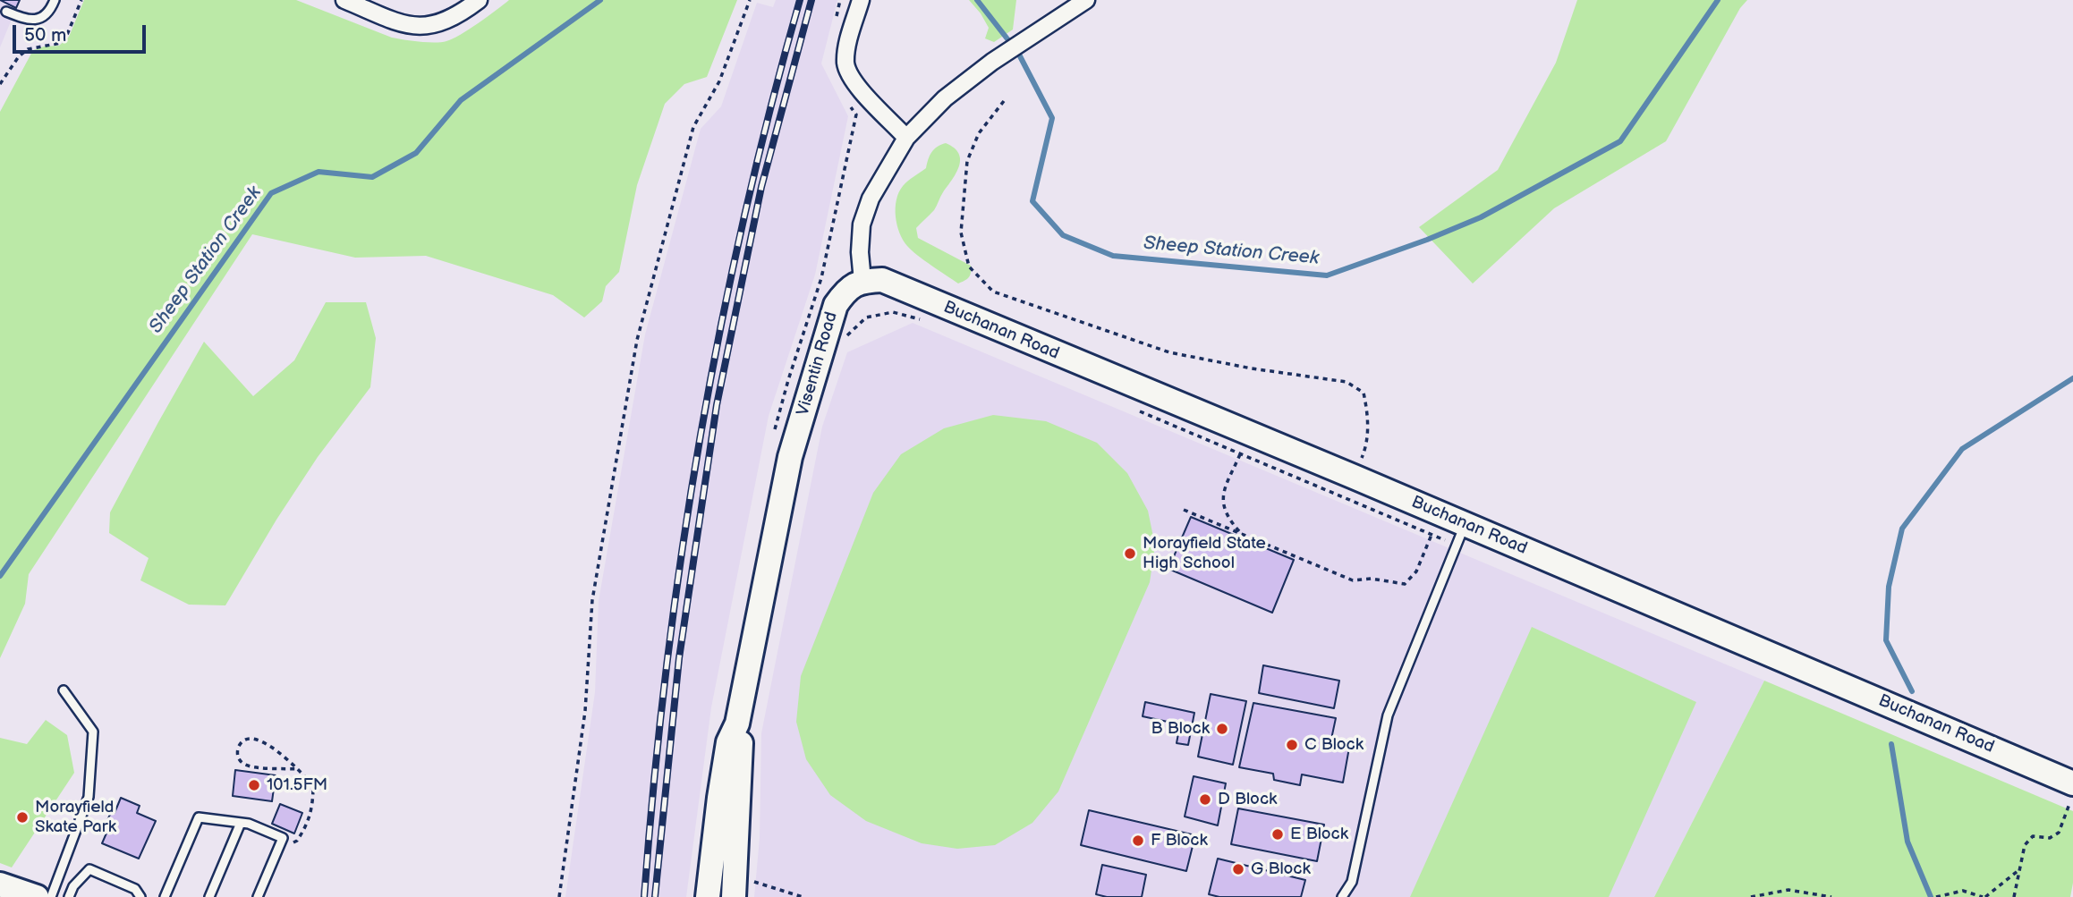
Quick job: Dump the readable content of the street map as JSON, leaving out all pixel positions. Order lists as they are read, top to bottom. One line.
{"streets":{"main road":["Buchanan Road","Visentin Road"]},"crossings":[["Buchanan Road","Visentin Road"]],"water":["Sheep Station Creek"],"places":["Morayfield State High School","B Block","C Block","101.5FM","D Block","Morayfield Skate Park","E Block","F Block","G Block"],"scale_bar":"50 m"}
